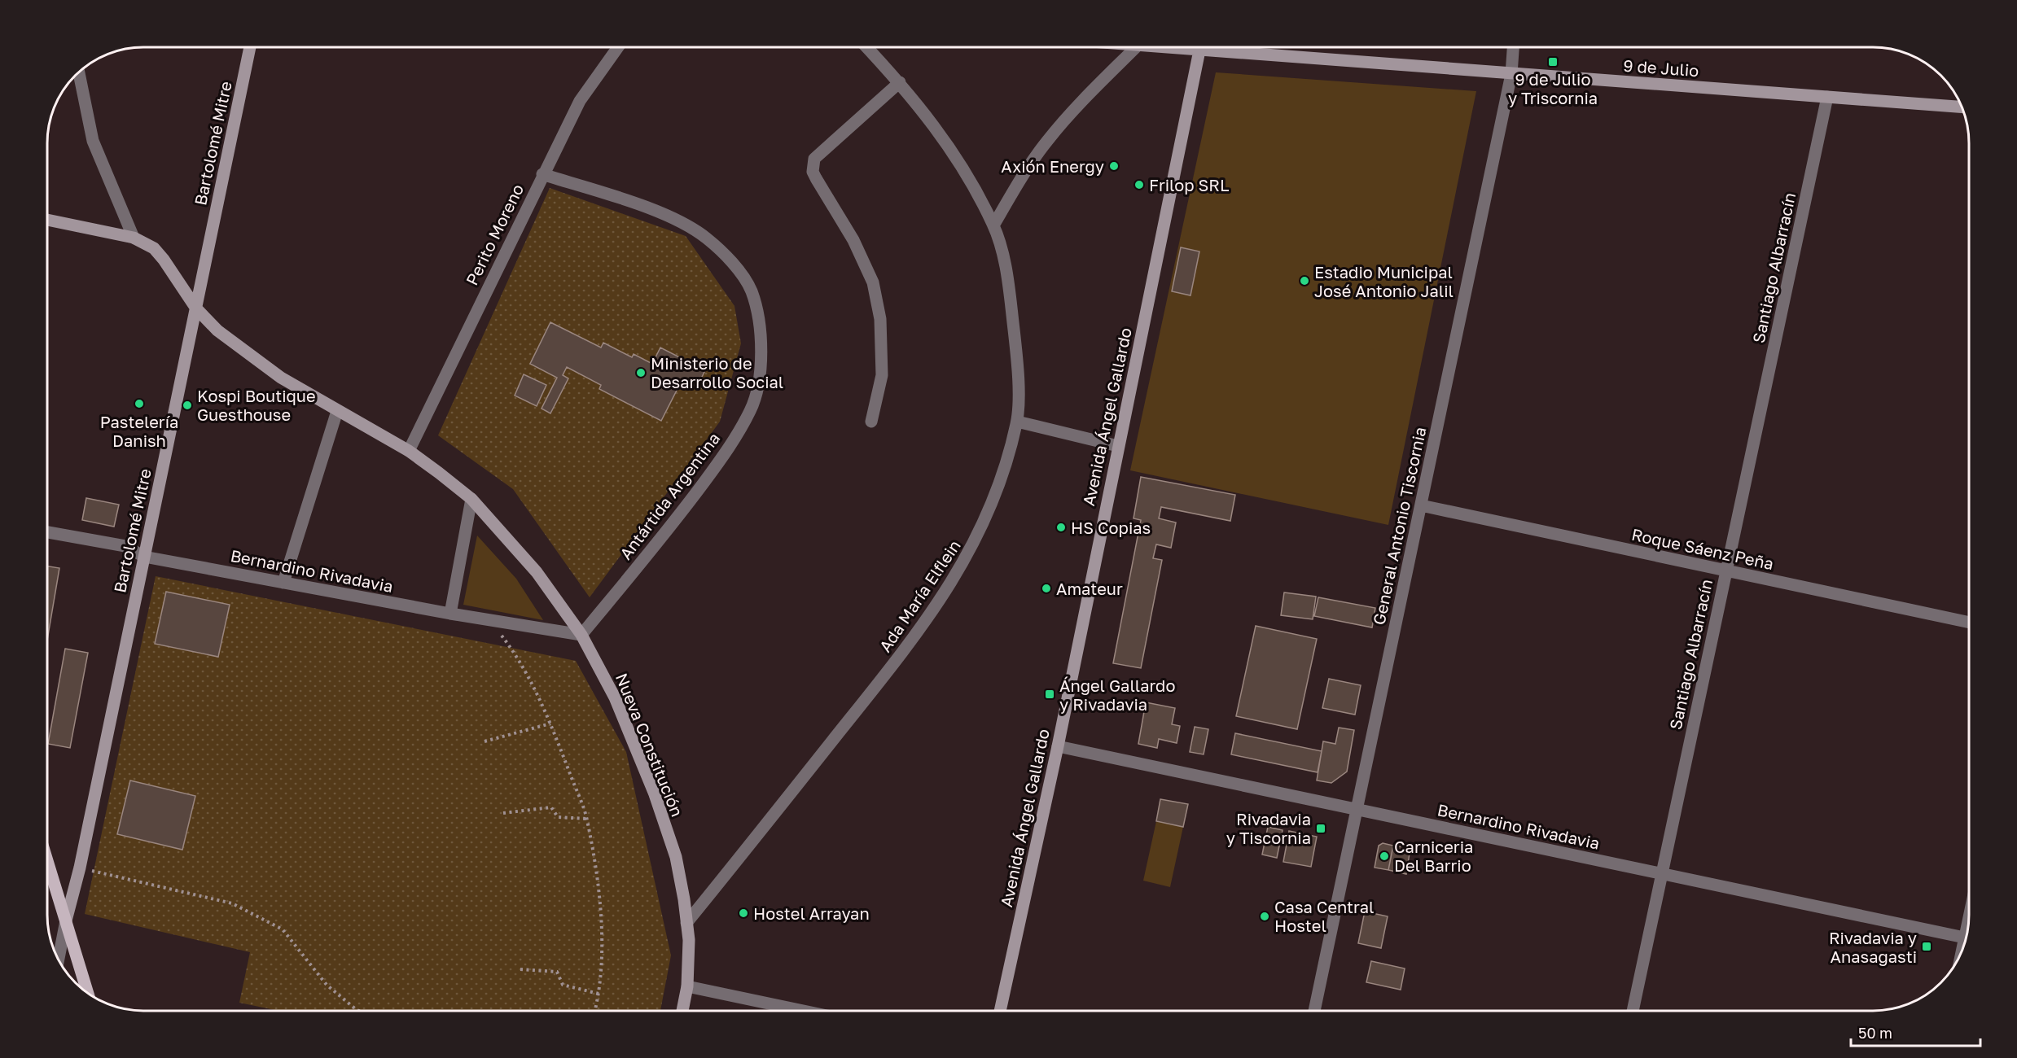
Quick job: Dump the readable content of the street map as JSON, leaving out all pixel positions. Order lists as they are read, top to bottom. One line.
{"streets":{"street":["9 de Julio","Bartolomé Mitre","Perito Moreno","Santiago Albarracín","Avenida Ángel Gallardo","Antártida Argentina","General Antonio Tiscornia","Roque Sáenz Peña","Bernardino Rivadavia","Ada María Elflein","Nueva Constitución"]},"crossings":[["9 de Julio","Santiago Albarracín"],["9 de Julio","Avenida Ángel Gallardo"],["9 de Julio","General Antonio Tiscornia"],["Bartolomé Mitre","Bernardino Rivadavia"],["Bartolomé Mitre","Nueva Constitución"],["Perito Moreno","Antártida Argentina"],["Perito Moreno","Nueva Constitución"],["Santiago Albarracín","Roque Sáenz Peña"],["Santiago Albarracín","Bernardino Rivadavia"],["Avenida Ángel Gallardo","Bernardino Rivadavia"],["Antártida Argentina","Bernardino Rivadavia"],["Antártida Argentina","Nueva Constitución"],["General Antonio Tiscornia","Roque Sáenz Peña"],["General Antonio Tiscornia","Bernardino Rivadavia"],["Bernardino Rivadavia","Nueva Constitución"],["Ada María Elflein","Nueva Constitución"]],"places":{"transit":["9 de Julio y Triscornia","Ángel Gallardo y Rivadavia","Rivadavia y Tiscornia","Rivadavia y Anasagasti"],"other":["Axión Energy","Frilop SRL","Estadio Municipal José Antonio Jalil","Ministerio de Desarrollo Social","Pastelería Danish","Kospi Boutique Guesthouse","HS Copias","Amateur","Carniceria Del Barrio","Hostel Arrayan","Casa Central Hostel"]},"scale_bar":"50 m"}
